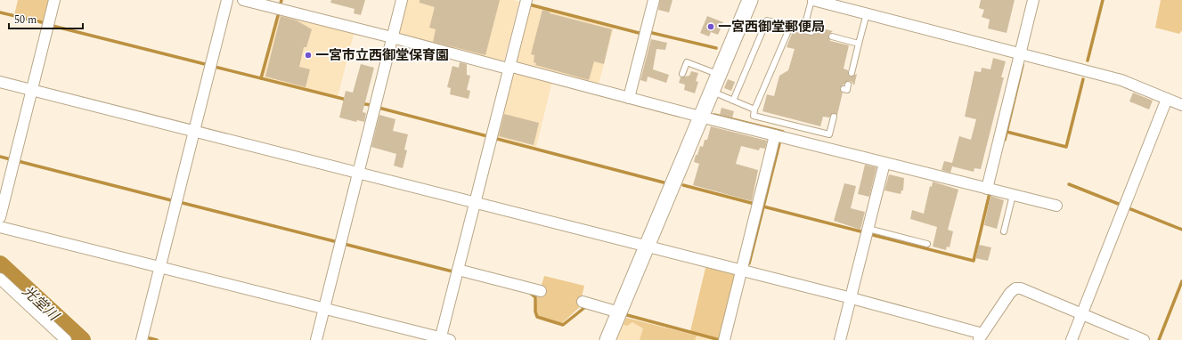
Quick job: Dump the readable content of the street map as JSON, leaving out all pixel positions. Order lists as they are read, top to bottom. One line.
{"water":["光堂川"],"places":["一宮西御堂郵便局","一宮市立西御堂保育園"],"scale_bar":"50 m"}
